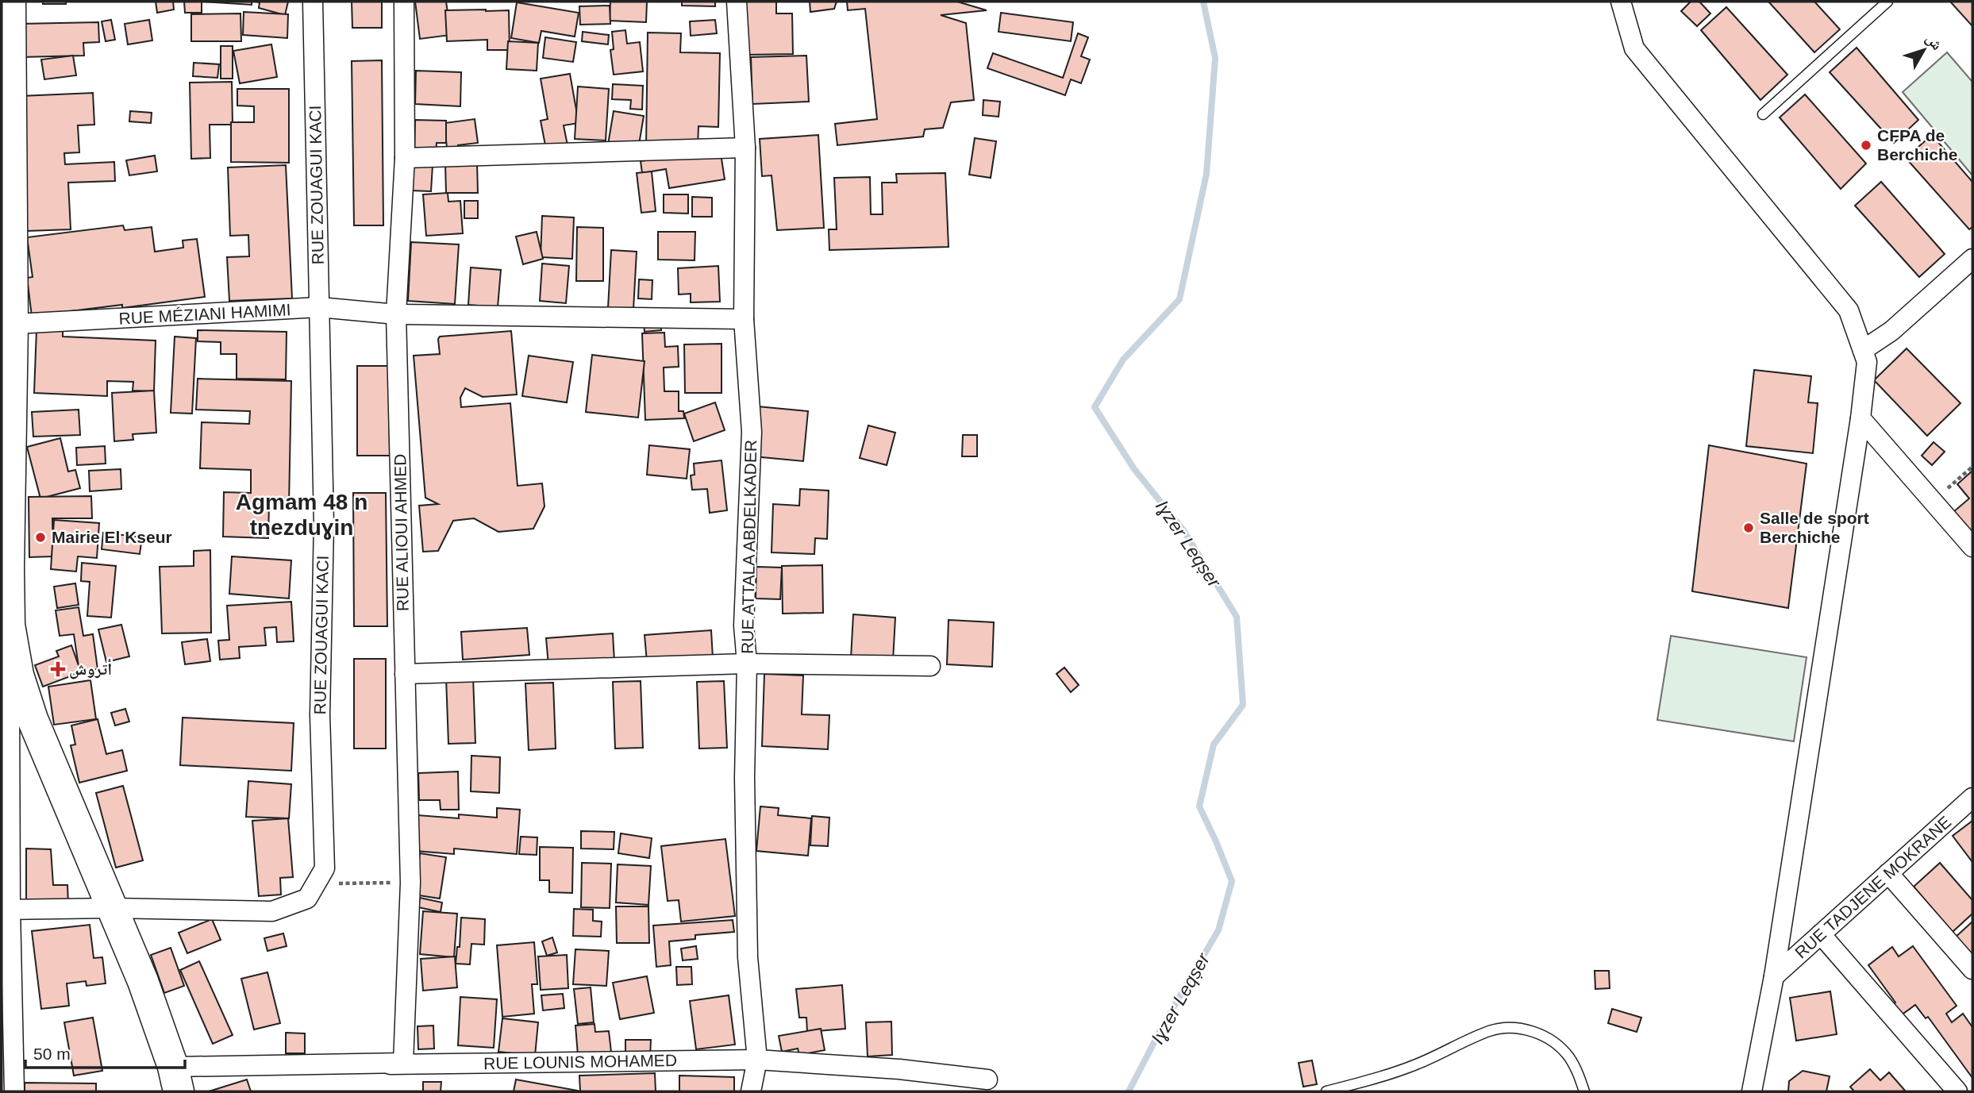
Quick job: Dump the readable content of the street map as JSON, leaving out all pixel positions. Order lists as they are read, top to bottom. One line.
{"streets":{"street":["RUE ZOUAGUI KACI","RUE MÉZIANI HAMIMI","RUE ALIOUI AHMED","RUE ATTALA ABDELKADER","RUE TADJENE MOKRANE","RUE LOUNIS MOHAMED"]},"crossings":[["RUE ZOUAGUI KACI","RUE MÉZIANI HAMIMI"],["RUE MÉZIANI HAMIMI","RUE ALIOUI AHMED"],["RUE MÉZIANI HAMIMI","RUE ATTALA ABDELKADER"],["RUE ALIOUI AHMED","RUE LOUNIS MOHAMED"],["RUE ATTALA ABDELKADER","RUE LOUNIS MOHAMED"]],"districts":["Agmam 48 n tnezduɣin"],"water":["Iɣzer Leqṣer"],"places":{"other":["CFPA de Berchiche","Salle de sport Berchiche","Mairie El Kseur"],"health":["أتروش"]},"scale_bar":"50 m","north":"top right"}
